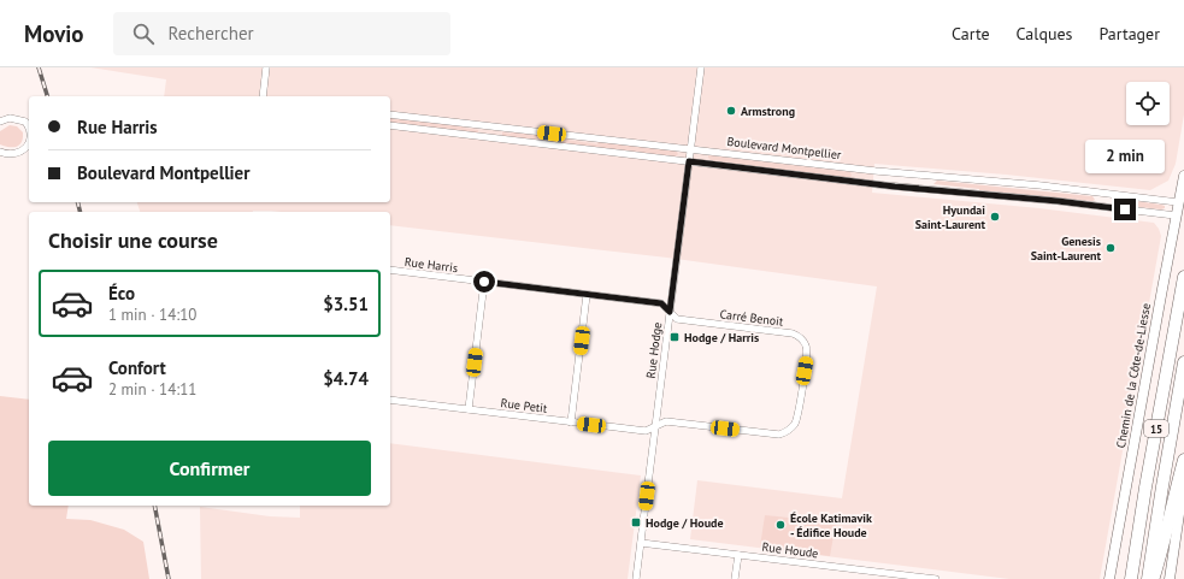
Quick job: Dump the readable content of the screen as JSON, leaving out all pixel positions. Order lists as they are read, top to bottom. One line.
{"streets":{"highway":["15"],"main road":["Chemin de la Côte-de-Liesse"],"street":["Boulevard Montpellier","Rue Harris","Carré Benoit","Rue Hodge","Rue Petit","Rue Houde"]},"crossings":[["Boulevard Montpellier","Rue Hodge"],["Boulevard Montpellier","Chemin de la Côte-de-Liesse"],["Rue Harris","Carré Benoit"],["Rue Harris","Rue Hodge"],["Carré Benoit","Rue Hodge"],["Carré Benoit","Rue Petit"],["Rue Hodge","Rue Petit"],["Rue Hodge","Rue Houde"]],"places":{"other":["Armstrong","Hyundai Saint-Laurent","Genesis Saint-Laurent","École Katimavik - Édifice Houde"],"transit":["Hodge / Harris","Hodge / Houde"]},"page":{"header":"Movio","search":"Rechercher","nav":["Carte","Calques","Partager"],"banner":["Rue Harris","Boulevard Montpellier"],"bubble":"2 min","heading":"Choisir une course","list":[{"name":"Éco","note":"1 min · 14:10","value":"$3.51"},{"name":"Confort","note":"2 min · 14:11","value":"$4.74"}],"buttons":"Confirmer"}}
